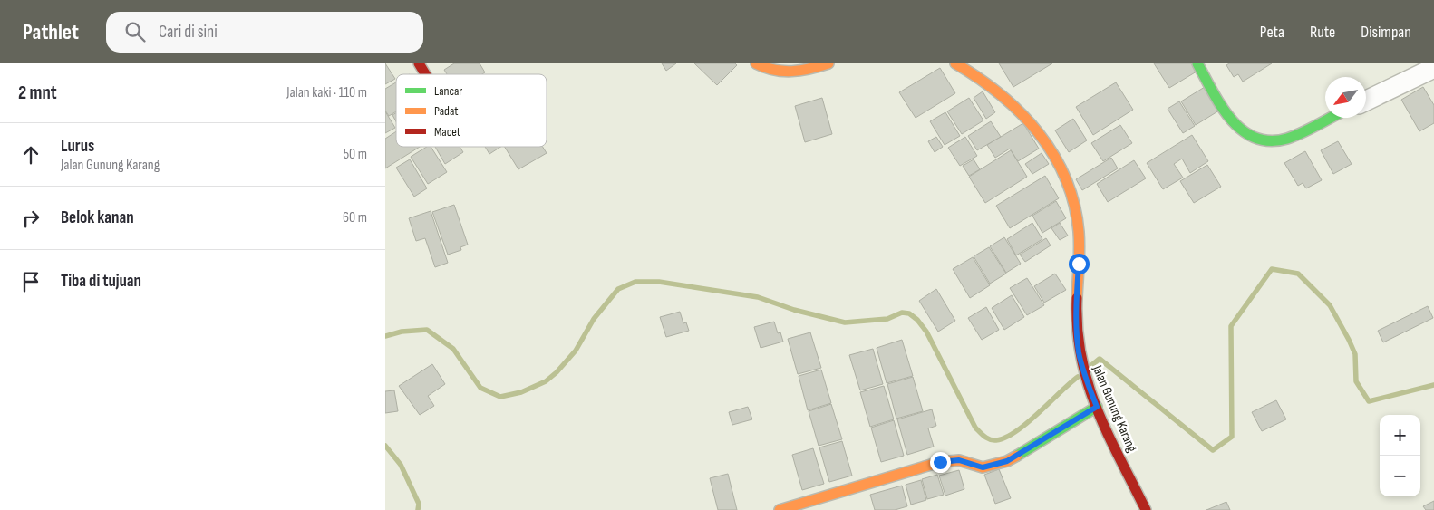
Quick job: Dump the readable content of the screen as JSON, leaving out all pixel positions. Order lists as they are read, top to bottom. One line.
{"streets":{"street":["Jalan Gunung Karang"]},"legend":["Lancar","Padat","Macet"],"north":"bottom left","page":{"header":"Pathlet","search":"Cari di sini","nav":["Peta","Rute","Disimpan"],"heading":["2 mnt","Jalan kaki · 110 m"],"list":[["Lurus","Jalan Gunung Karang","50 m"],["Belok kanan","60 m"],"Tiba di tujuan"],"map_buttons":["+","−"]}}
